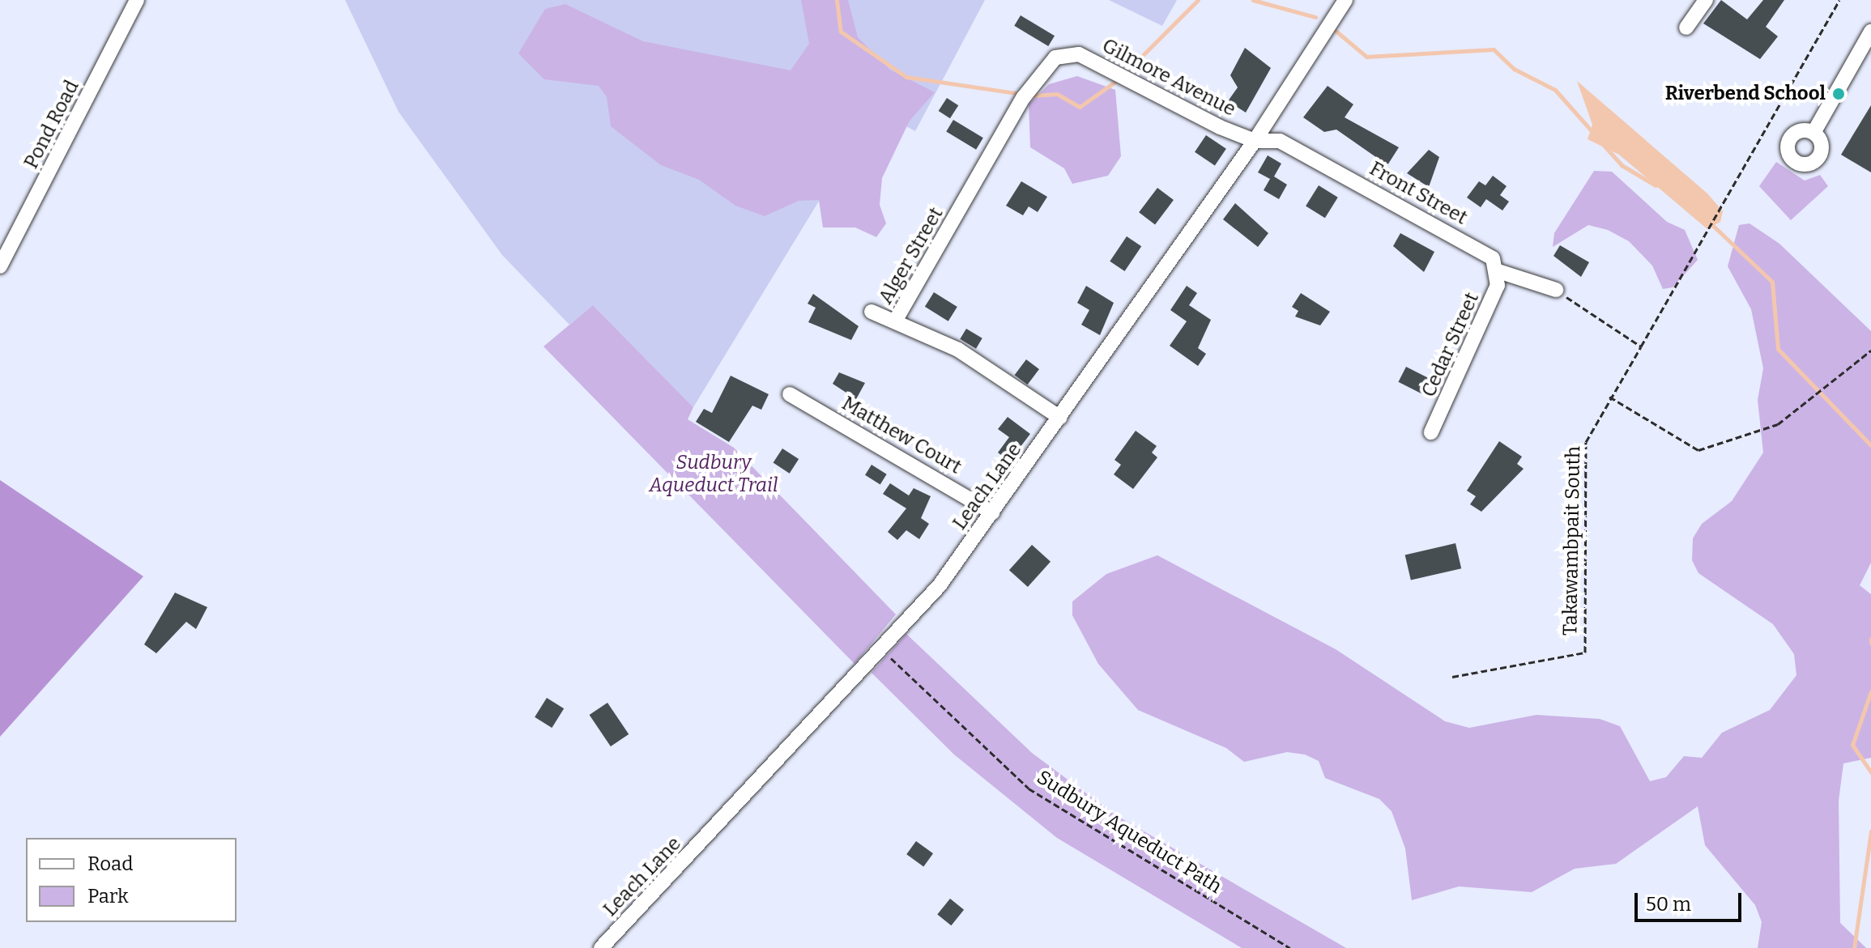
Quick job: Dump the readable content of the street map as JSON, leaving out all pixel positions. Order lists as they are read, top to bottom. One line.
{"streets":{"street":["Gilmore Avenue","Pond Road","Front Street","Alger Street","Cedar Street","Matthew Court","Leach Lane"],"path":["Takawambpait South","Sudbury Aqueduct Path"]},"crossings":[["Gilmore Avenue","Front Street"],["Gilmore Avenue","Alger Street"],["Gilmore Avenue","Leach Lane"],["Front Street","Cedar Street"],["Front Street","Leach Lane"],["Alger Street","Leach Lane"],["Matthew Court","Leach Lane"],["Leach Lane","Sudbury Aqueduct Path"]],"parks":["Sudbury Aqueduct Trail"],"places":["Riverbend School"],"legend":["Road","Park"],"scale_bar":"50 m"}
